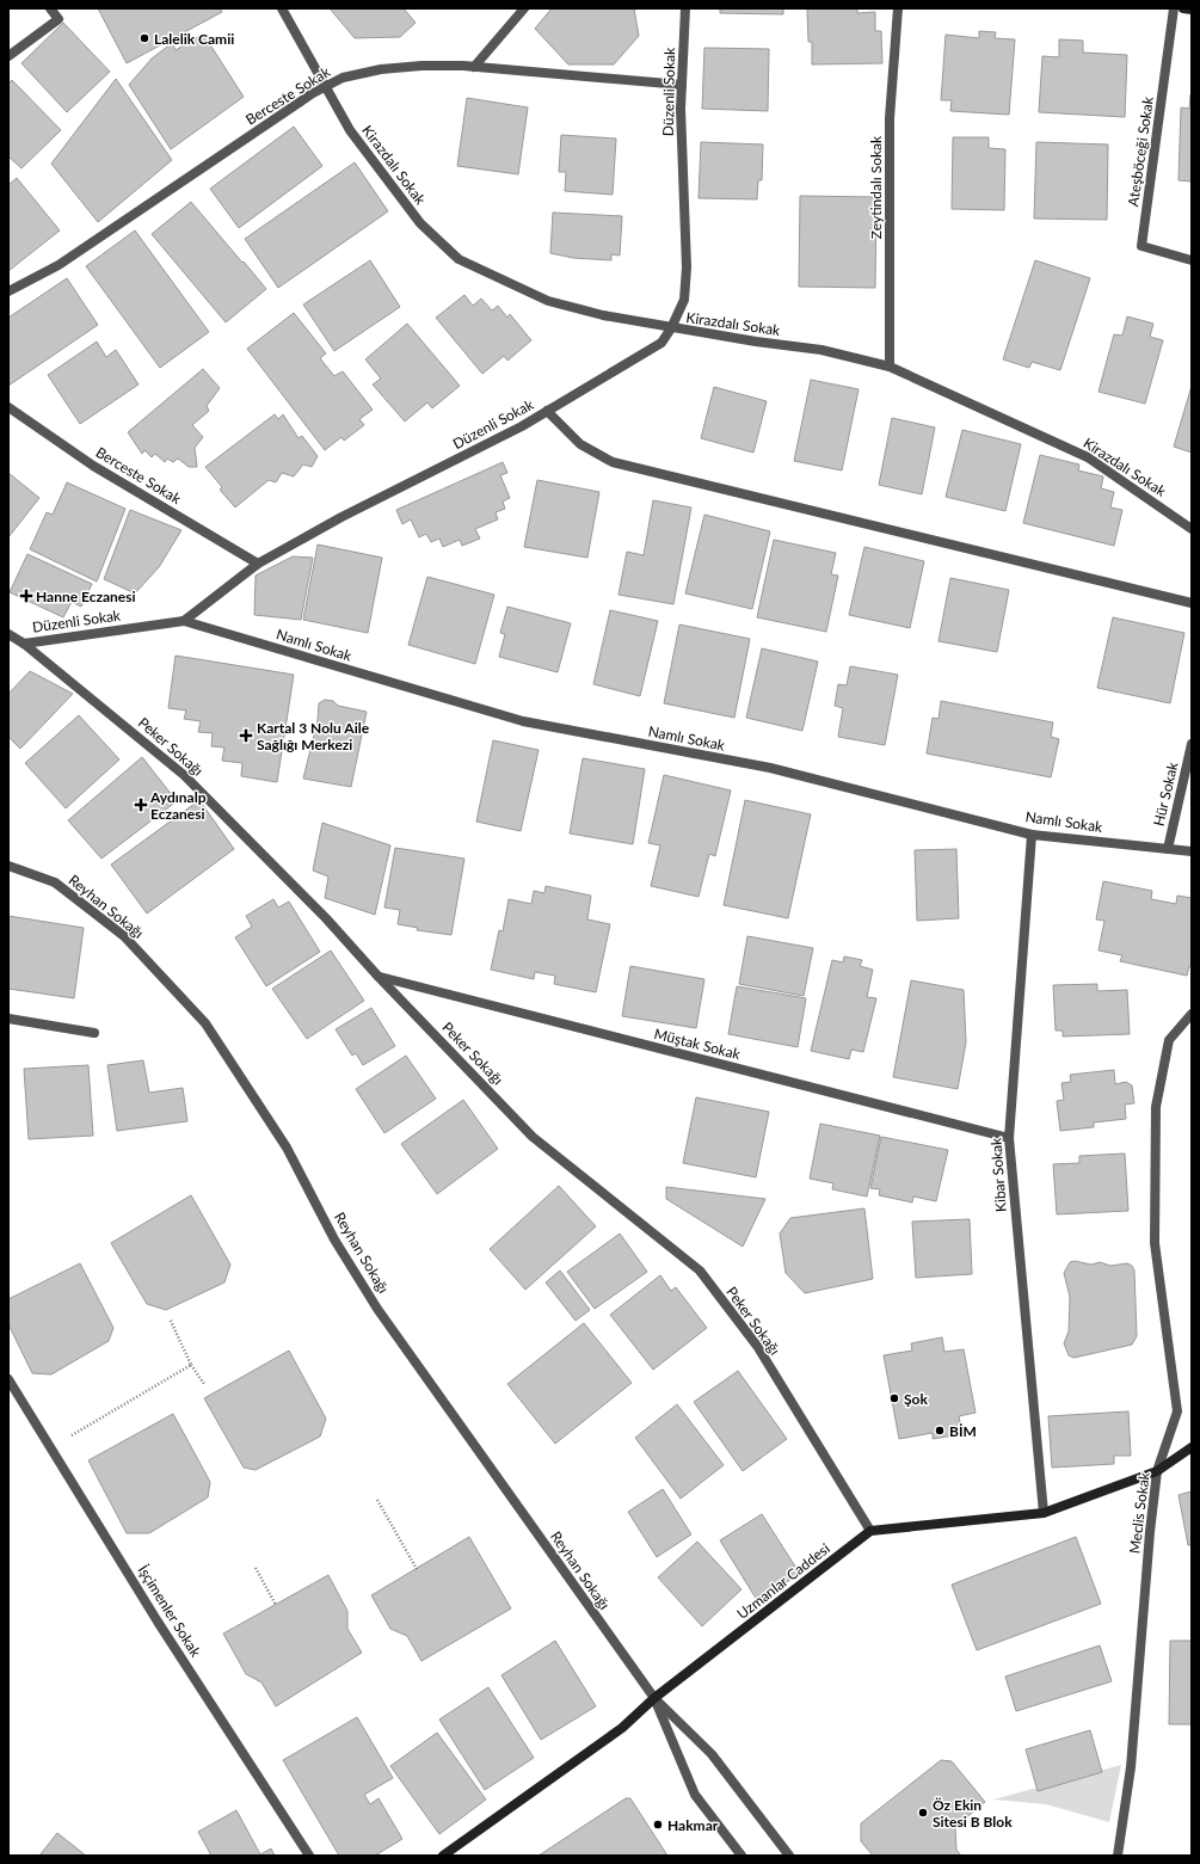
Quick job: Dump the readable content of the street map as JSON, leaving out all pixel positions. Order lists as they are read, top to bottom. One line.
{"streets":{"street":["Düzenli Sokak","Berceste Sokak","Ateşböceği Sokak","Kirazdalı Sokak","Zeytindalı Sokak","Namlı Sokak","Peker Sokağı","Hür Sokak","Reyhan Sokağı","Müştak Sokak","Kibar Sokak","Meclis Sokak","Uzmanlar Caddesi","İşçimenler Sokak"]},"crossings":[["Düzenli Sokak","Berceste Sokak"],["Düzenli Sokak","Kirazdalı Sokak"],["Düzenli Sokak","Namlı Sokak"],["Düzenli Sokak","Peker Sokağı"],["Berceste Sokak","Kirazdalı Sokak"],["Kirazdalı Sokak","Zeytindalı Sokak"],["Namlı Sokak","Hür Sokak"],["Namlı Sokak","Kibar Sokak"],["Peker Sokağı","Müştak Sokak"],["Peker Sokağı","Uzmanlar Caddesi"],["Reyhan Sokağı","Uzmanlar Caddesi"],["Müştak Sokak","Kibar Sokak"]],"places":{"other":["Lalelik Camii","Şok","BİM","Öz Ekin Sitesi B Blok","Hakmar"],"health":["Hanne Eczanesi","Kartal 3 Nolu Aile Sağlığı Merkezi","Aydınalp Eczanesi"]}}
